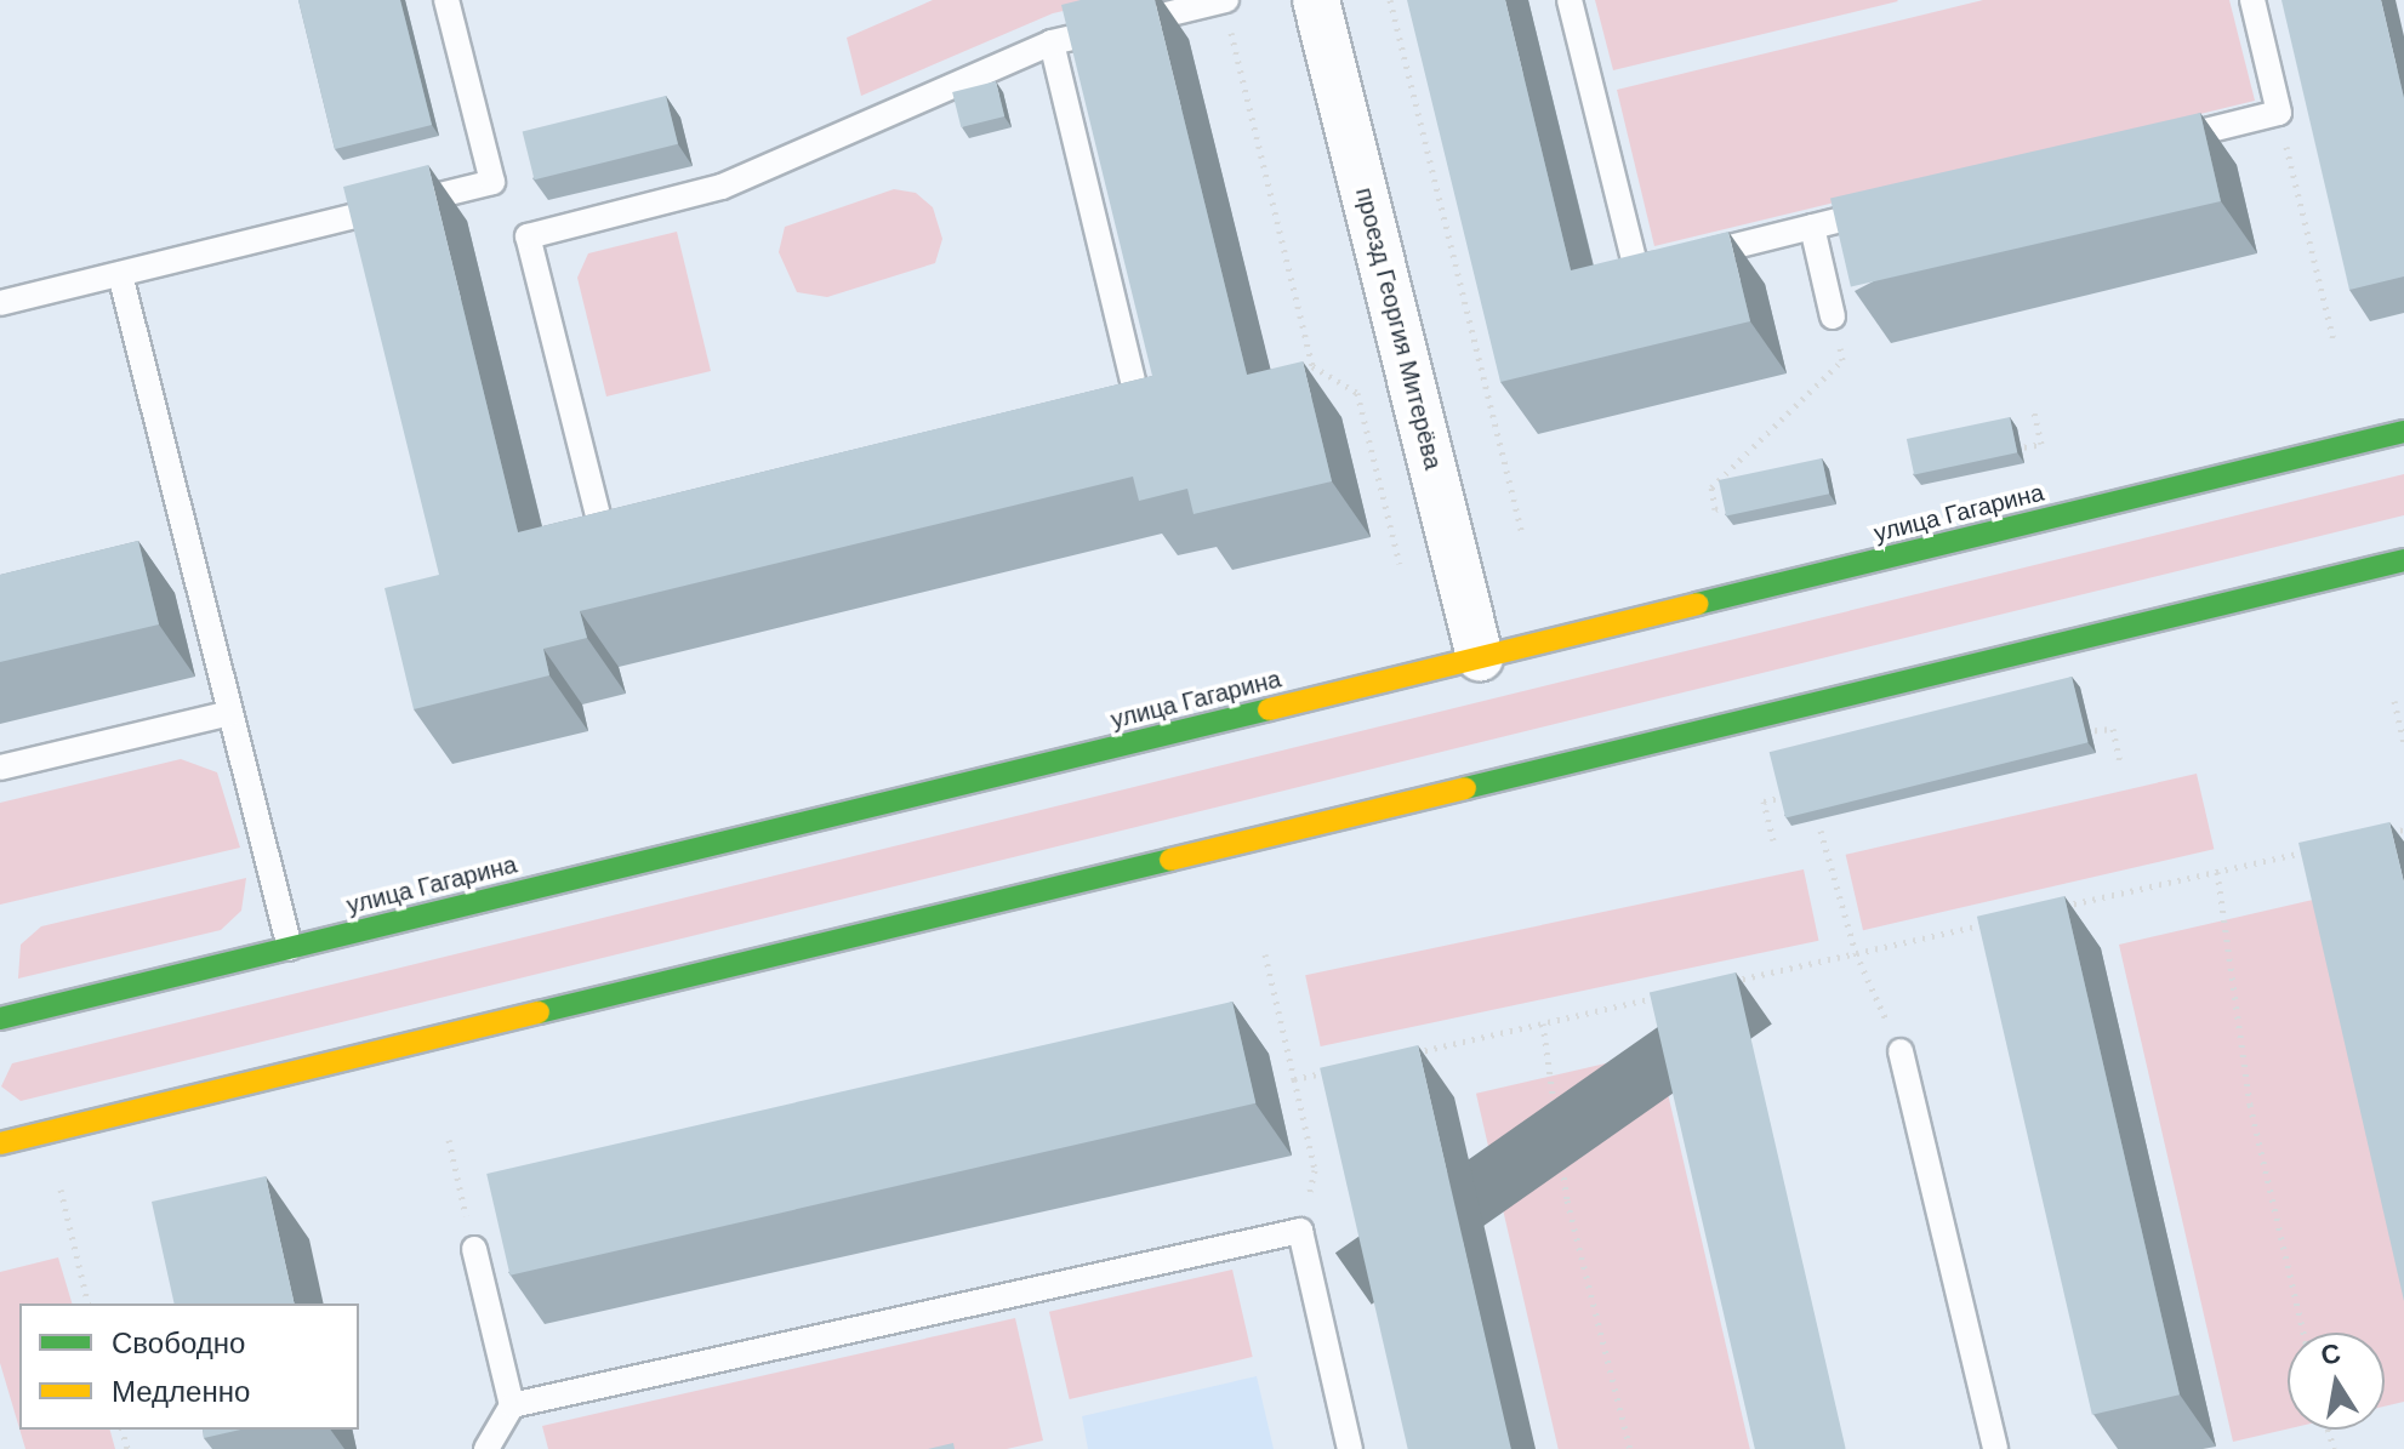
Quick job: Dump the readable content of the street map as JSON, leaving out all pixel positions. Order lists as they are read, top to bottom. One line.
{"streets":{"main road":["улица Гагарина"],"street":["проезд Георгия Митерёва"]},"crossings":[["проезд Георгия Митерёва","улица Гагарина"]],"legend":["Свободно","Медленно"],"north":"top"}
